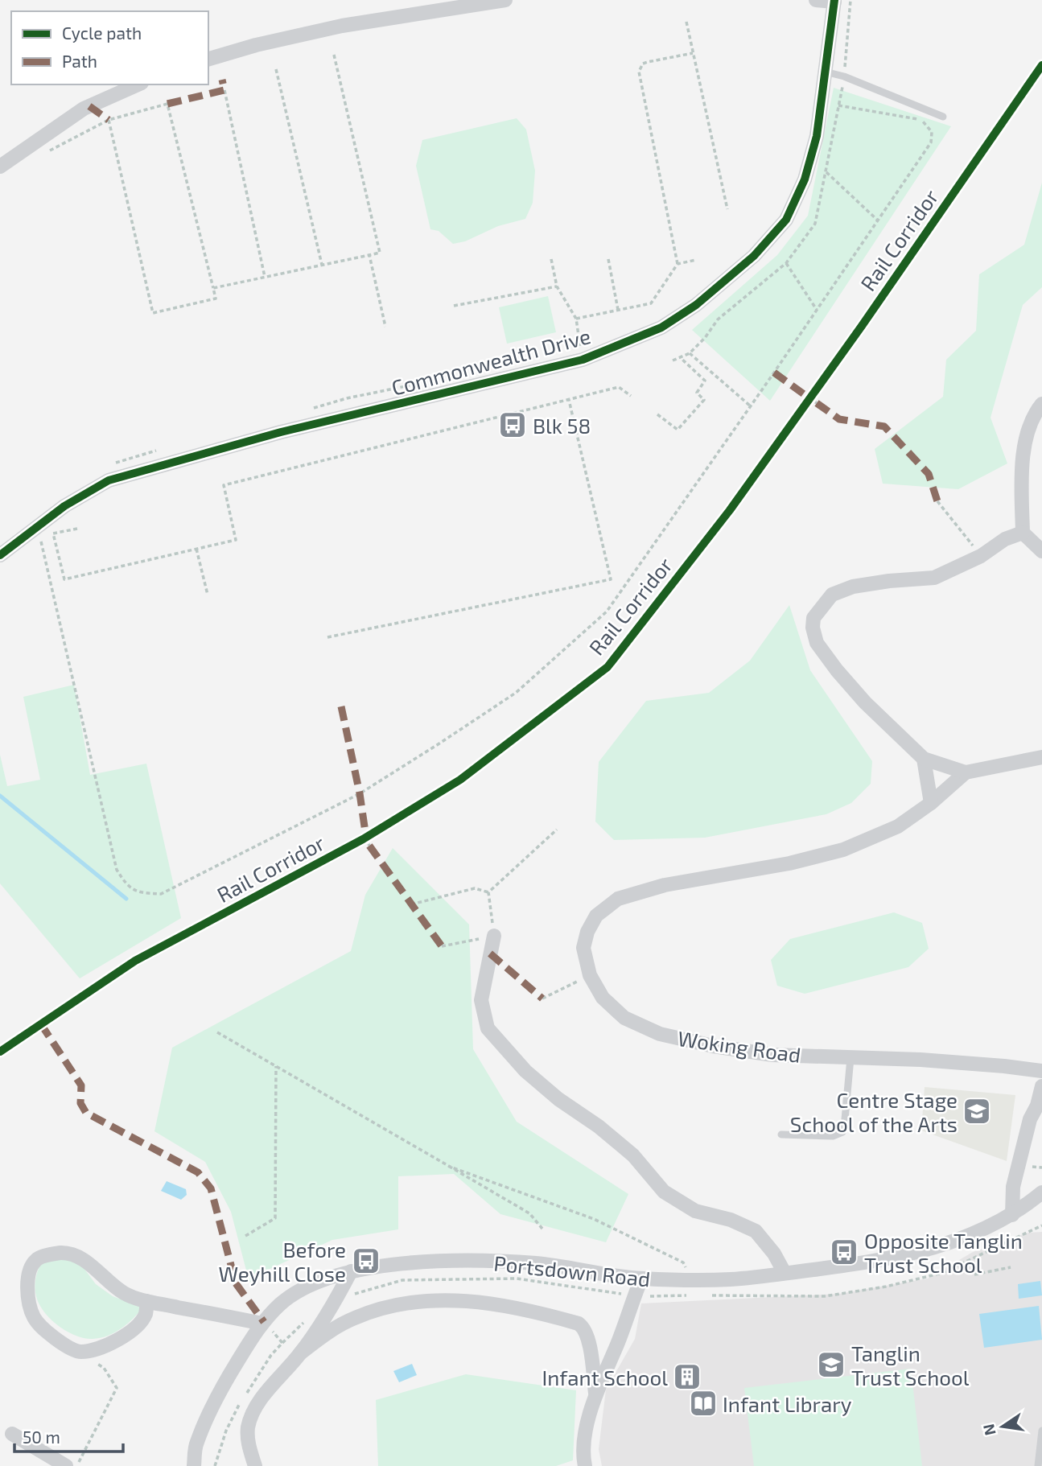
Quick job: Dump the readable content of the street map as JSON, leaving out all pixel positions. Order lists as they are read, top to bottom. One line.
{"streets":{"street":["Commonwealth Drive","Woking Road","Portsdown Road"],"cycle path":["Rail Corridor"]},"places":{"bus stop":["Blk 58","Opposite Tanglin Trust School","Before Weyhill Close"],"school or university":["Centre Stage School of the Arts","Tanglin Trust School"],"building":["Infant School"],"library":["Infant Library"]},"legend":["Cycle path","Path"],"scale_bar":"50 m","north":"left"}
